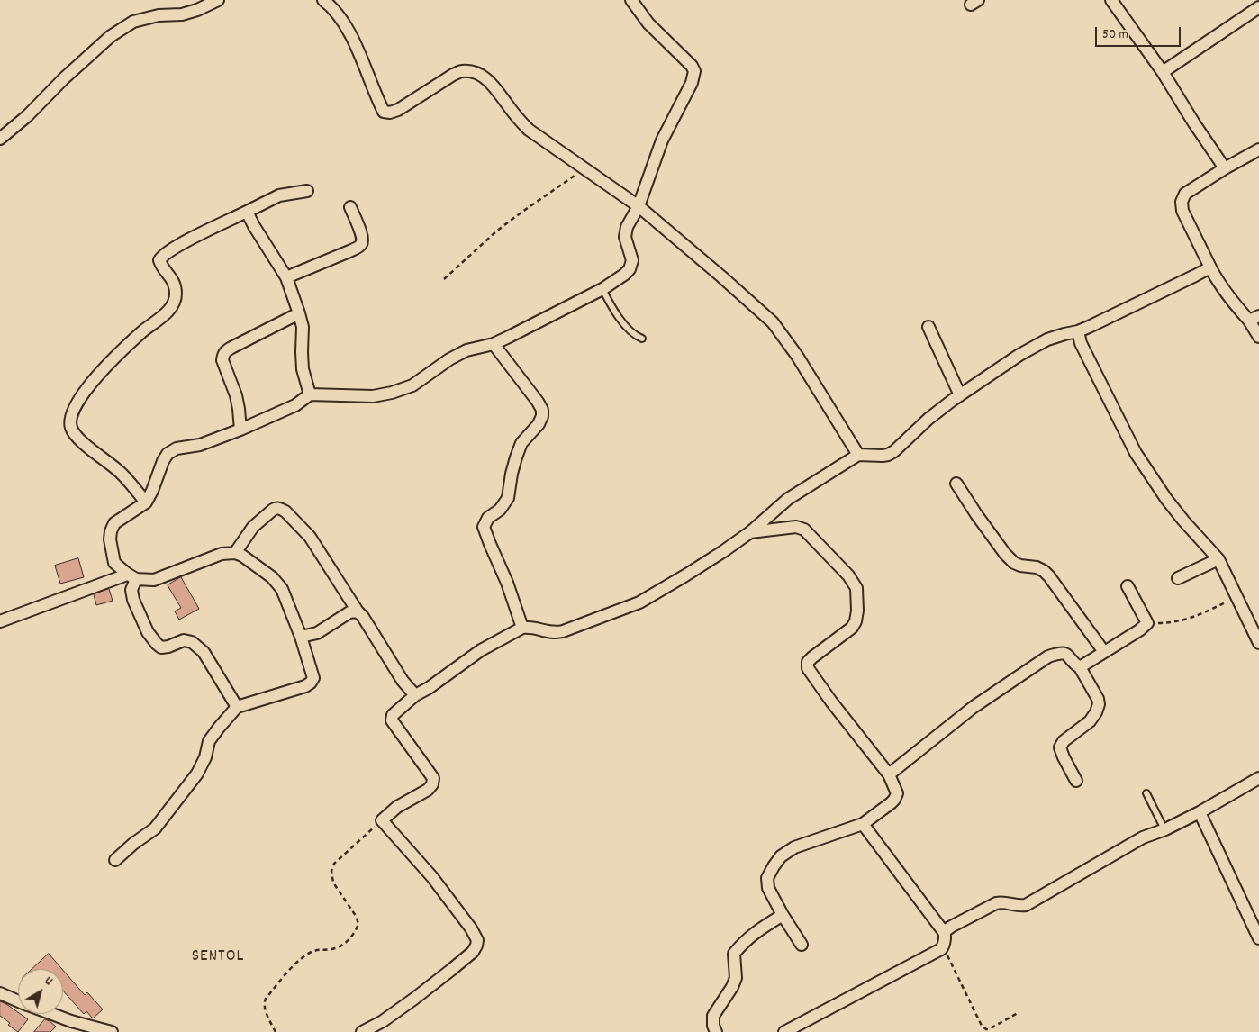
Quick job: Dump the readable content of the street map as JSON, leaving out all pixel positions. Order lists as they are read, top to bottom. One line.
{"districts":["SENTOL"],"scale_bar":"50 m","north":"top right"}
